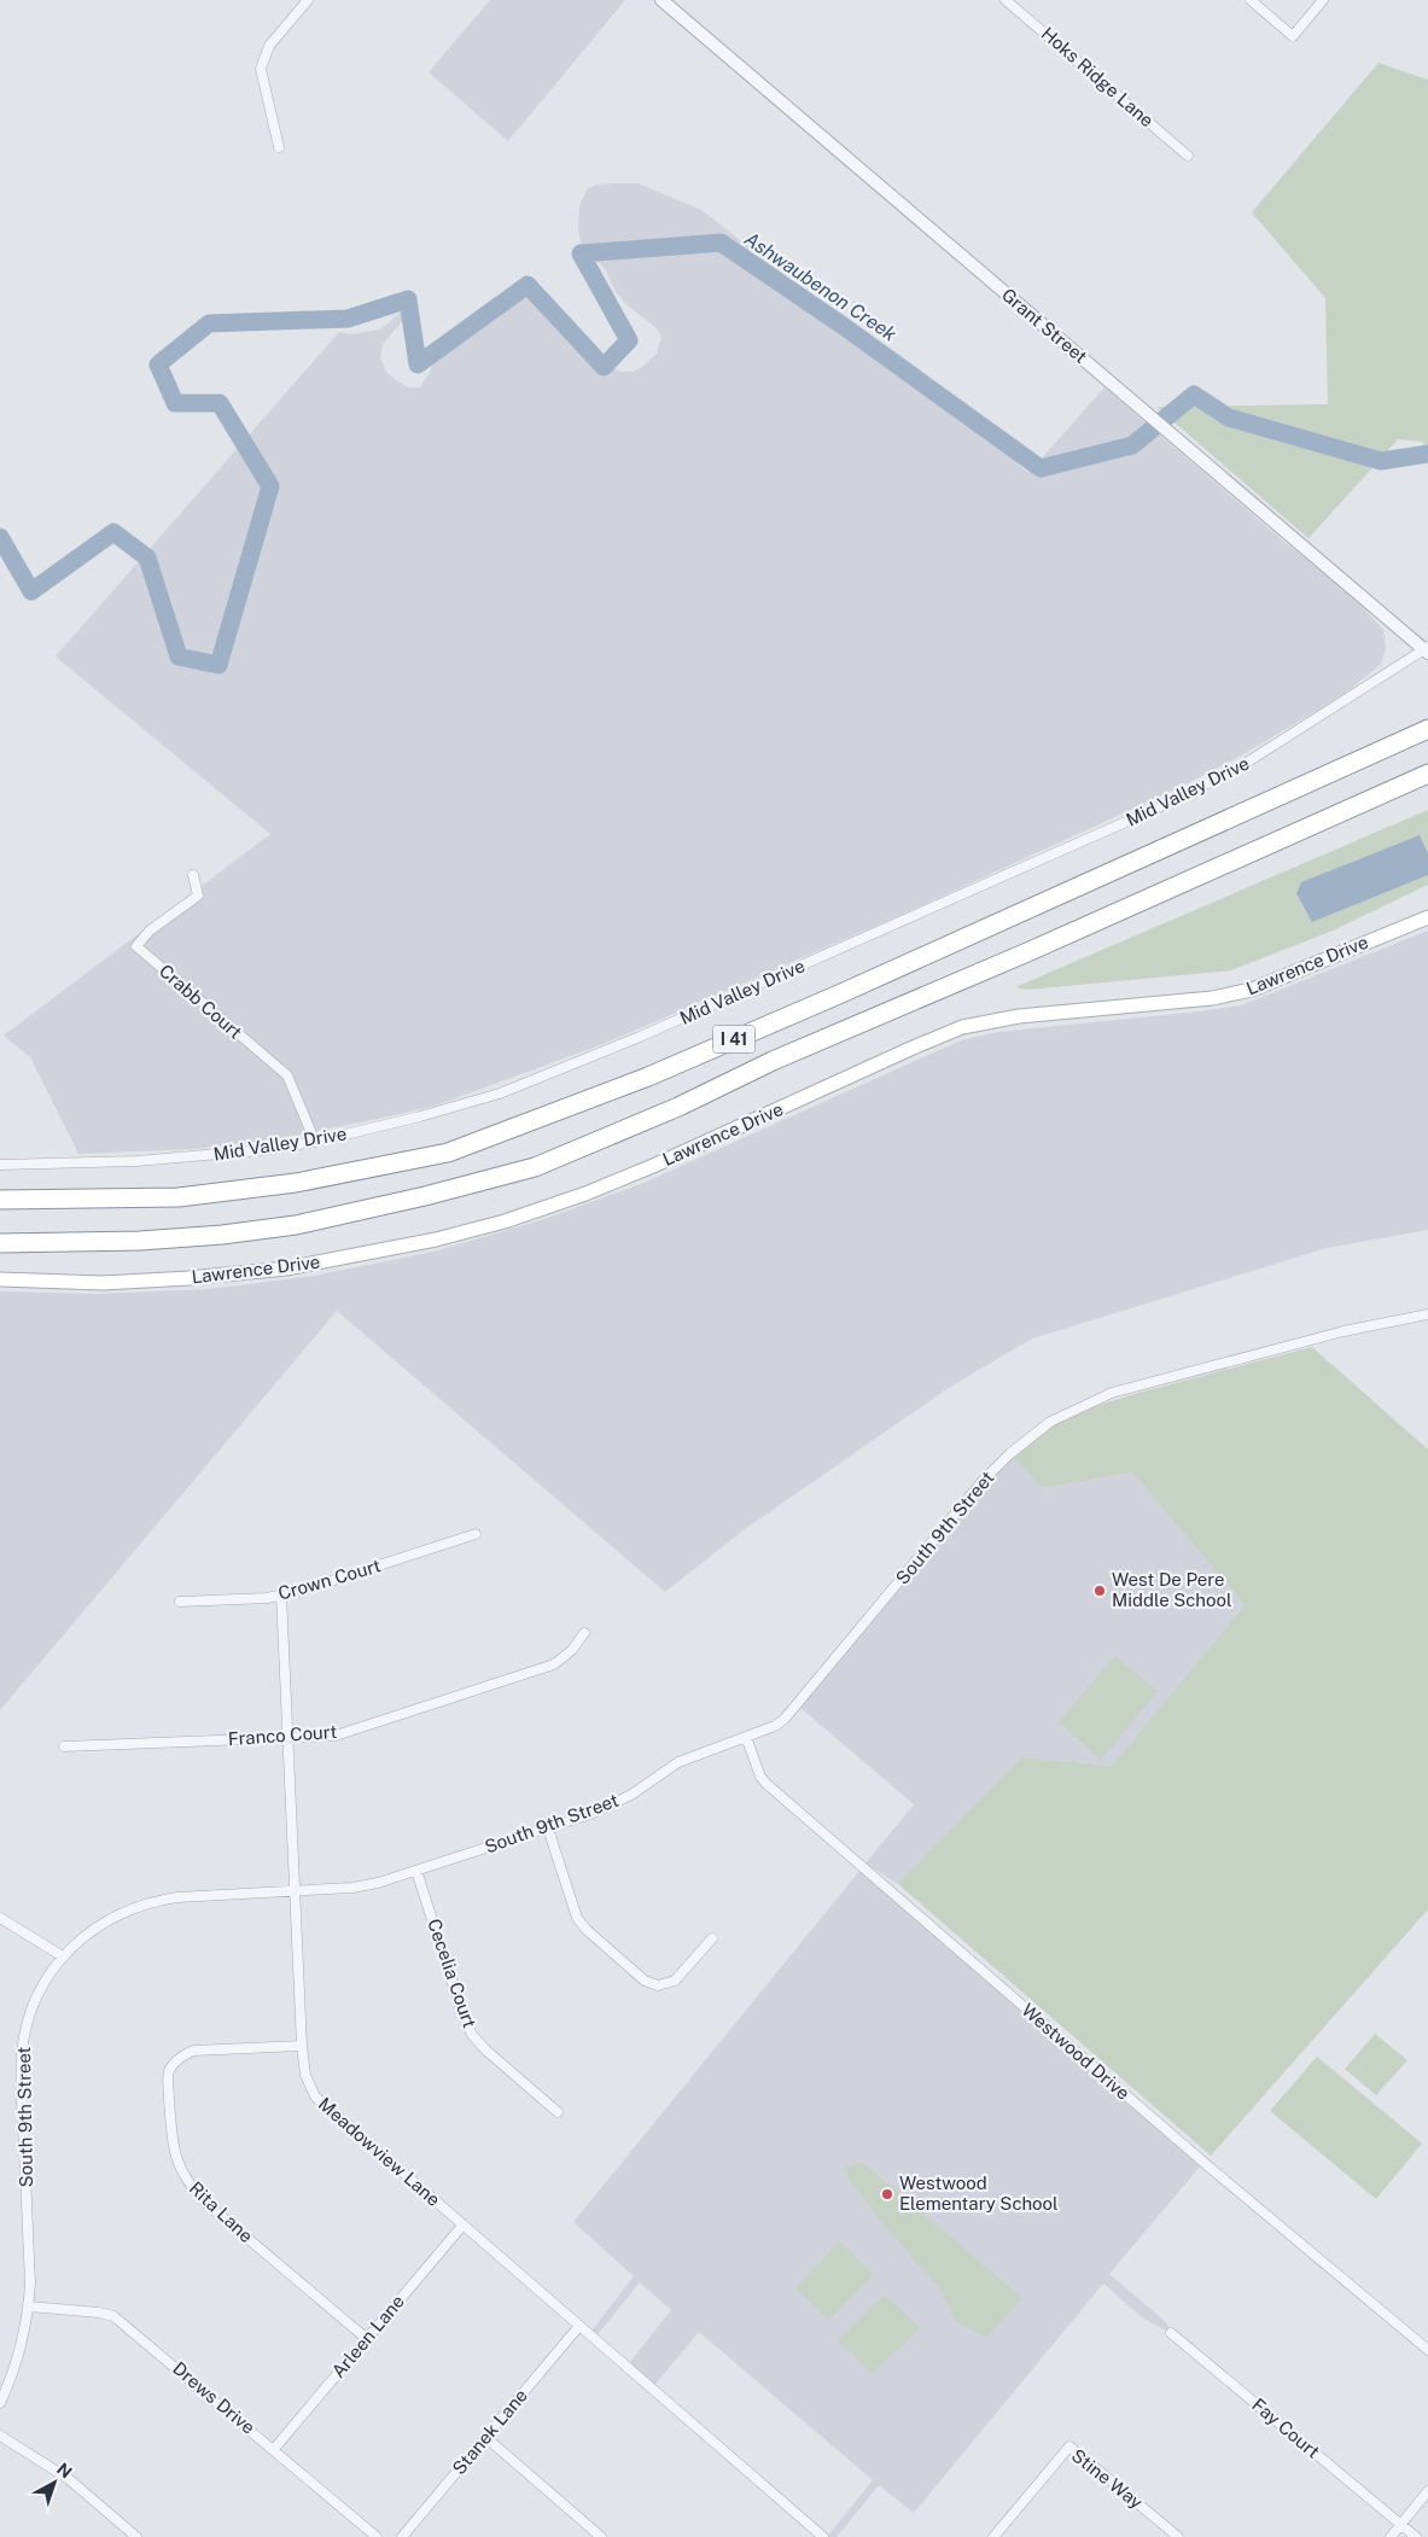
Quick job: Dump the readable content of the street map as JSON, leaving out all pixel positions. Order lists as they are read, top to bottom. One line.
{"streets":{"highway":["I 41"],"main road":["Lawrence Drive"],"street":["Hoks Ridge Lane","Grant Street","Mid Valley Drive","Crabb Court","South 9th Street","Crown Court","Franco Court","Cecelia Court","Westwood Drive","Meadowview Lane","Rita Lane","Arleen Lane","Drews Drive","Fay Court","Stanek Lane","Stine Way"]},"crossings":[["Grant Street","Mid Valley Drive"],["Mid Valley Drive","Crabb Court"],["South 9th Street","Cecelia Court"],["South 9th Street","Westwood Drive"],["South 9th Street","Meadowview Lane"],["South 9th Street","Drews Drive"],["Crown Court","Meadowview Lane"],["Franco Court","Meadowview Lane"],["Meadowview Lane","Rita Lane"],["Meadowview Lane","Arleen Lane"],["Meadowview Lane","Stanek Lane"],["Rita Lane","Arleen Lane"],["Arleen Lane","Drews Drive"]],"water":["Ashwaubenon Creek"],"places":["West De Pere Middle School","Westwood Elementary School"],"north":"top right"}
